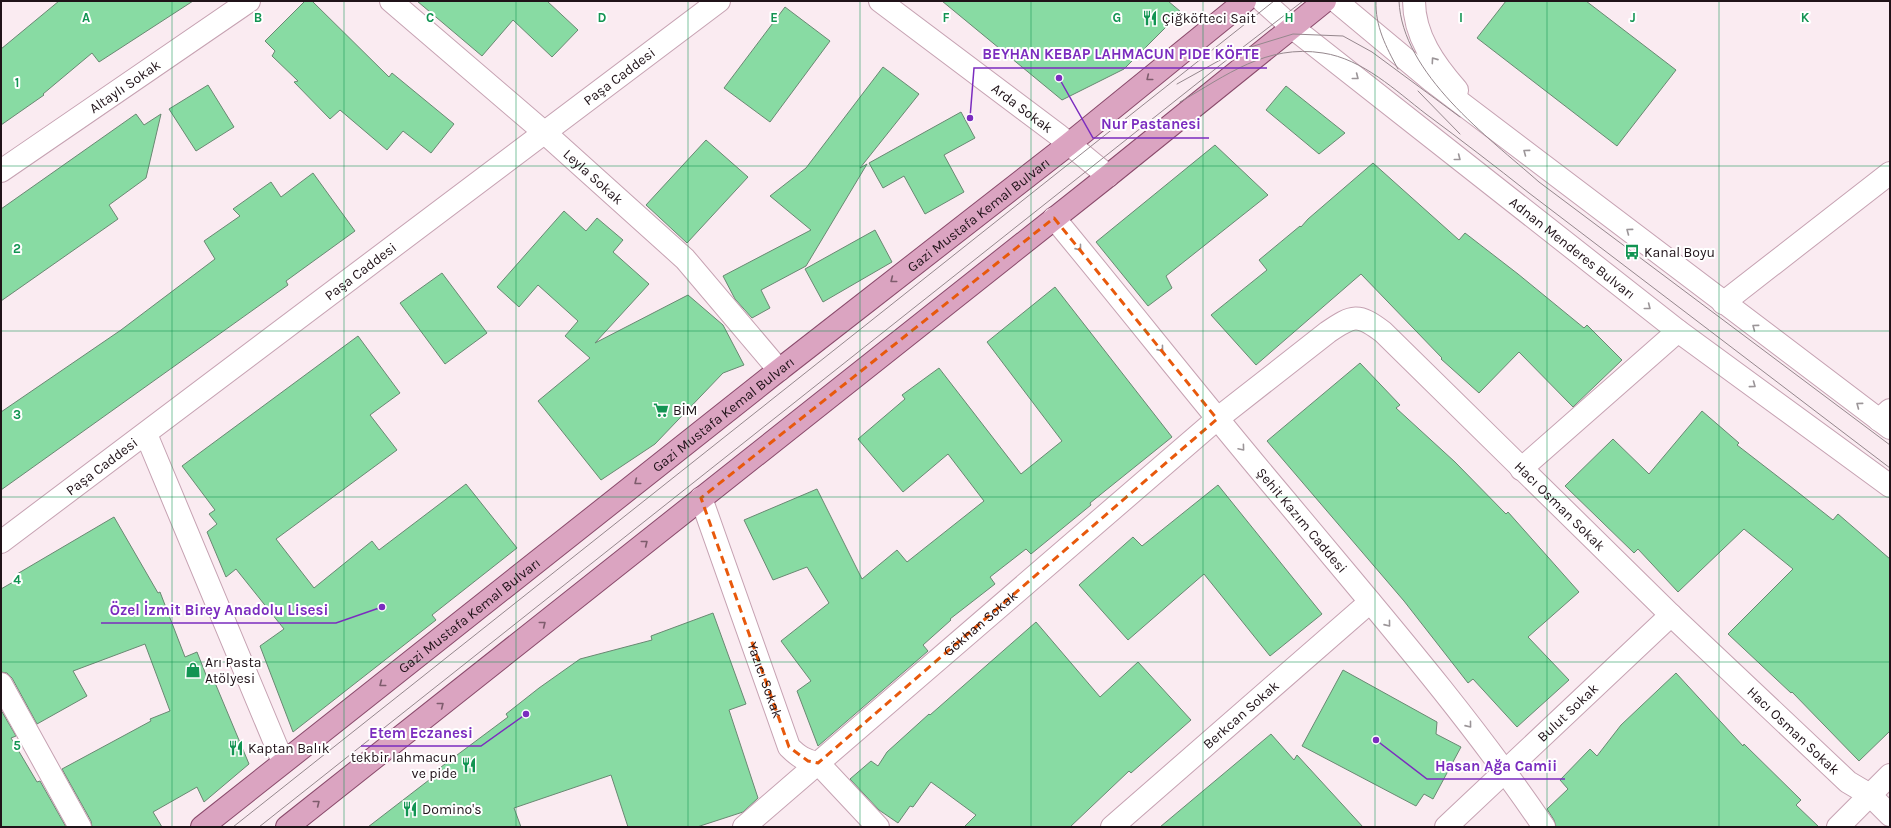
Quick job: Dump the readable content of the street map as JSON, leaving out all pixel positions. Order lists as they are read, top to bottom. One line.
{"streets":{"main road":["Gazi Mustafa Kemal Bulvarı"],"street":["Paşa Caddesi","Altaylı Sokak","Arda Sokak","Leyla Sokak","Adnan Menderes Bulvarı","Hacı Osman Sokak","Şehit Kazım Caddesi","Gökhan Sokak","Yazıcı Sokak","Bulut Sokak","Berkcan Sokak"]},"crossings":[["Paşa Caddesi","Leyla Sokak"],["Arda Sokak","Gazi Mustafa Kemal Bulvarı"],["Leyla Sokak","Gazi Mustafa Kemal Bulvarı"],["Hacı Osman Sokak","Şehit Kazım Caddesi"],["Hacı Osman Sokak","Gökhan Sokak"],["Hacı Osman Sokak","Bulut Sokak"],["Şehit Kazım Caddesi","Gökhan Sokak"],["Şehit Kazım Caddesi","Bulut Sokak"],["Şehit Kazım Caddesi","Berkcan Sokak"],["Gökhan Sokak","Yazıcı Sokak"]],"one_way":["Şehit Kazım Caddesi"],"places":{"restaurant":["Çiğköfteci Sait","Kaptan Balık","tekbir lahmacun ve pide","Domino's"],"other":["Nur Pastanesi","BEYHAN KEBAP LAHMACUN PIDE KÖFTE","Özel İzmit Birey Anadolu Lisesi","Etem Eczanesi","Hasan Ağa Camii"],"bus stop":["Kanal Boyu"],"supermarket":["BİM"],"shop":["Arı Pasta Atölyesi"]},"grid":{"columns":["A","B","C","D","E","F","G","H","I","J","K"],"rows":["1","2","3","4","5"]}}
